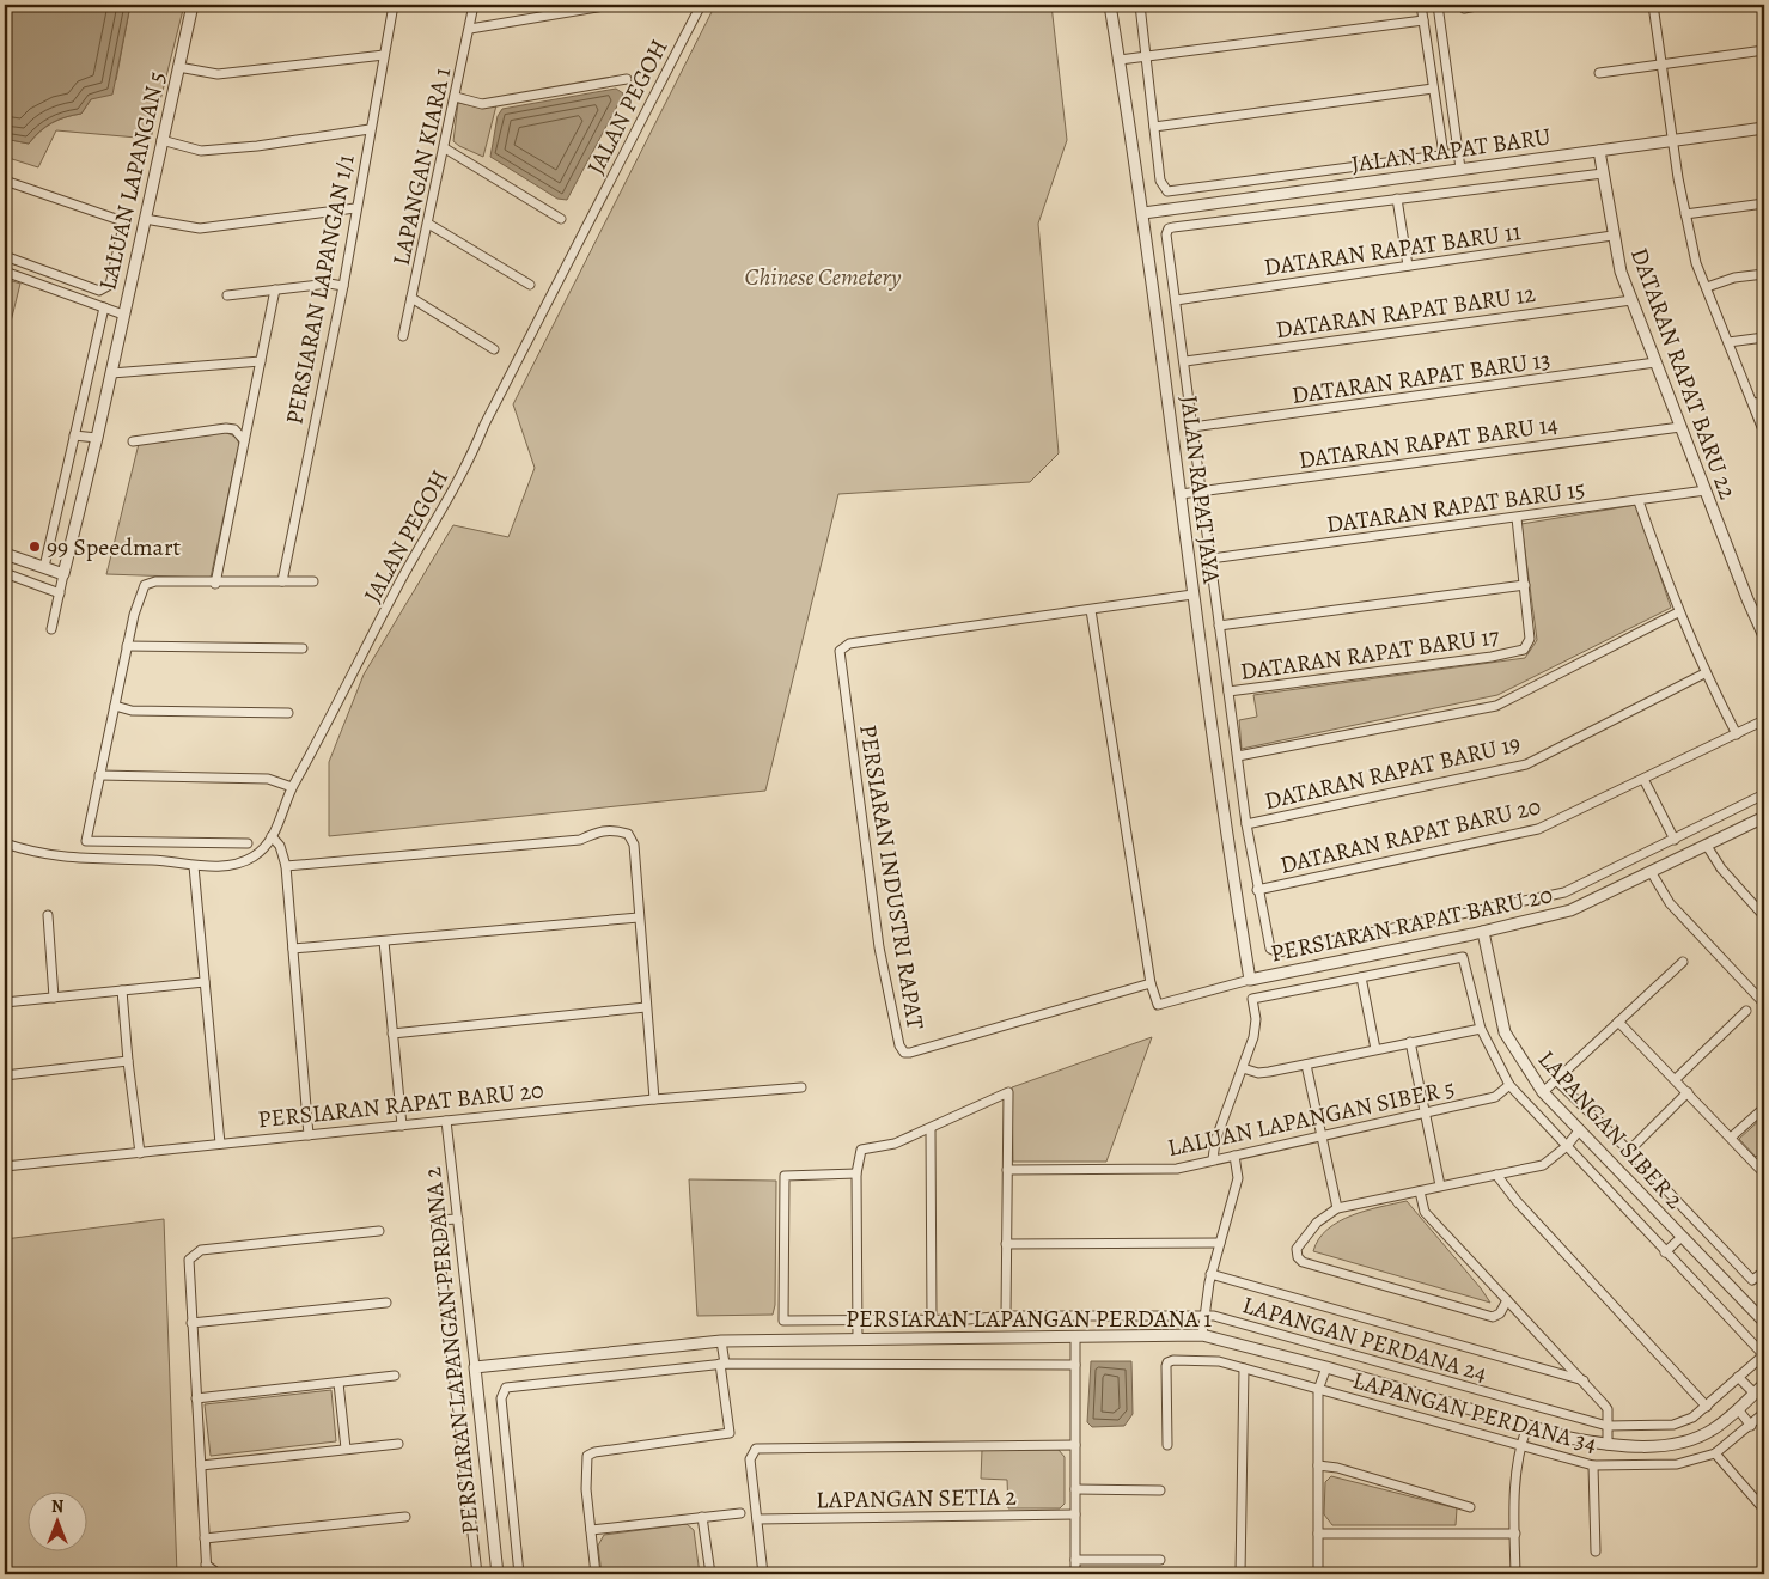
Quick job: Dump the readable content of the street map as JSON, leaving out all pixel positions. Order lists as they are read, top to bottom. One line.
{"streets":{"street":["JALAN PEGOH","JALAN RAPAT BARU","LAPANGAN KIARA 1","LALUAN LAPANGAN 5","DATARAN RAPAT BARU 11","PERSIARAN LAPANGAN 1/1","DATARAN RAPAT BARU 12","DATARAN RAPAT BARU 22","DATARAN RAPAT BARU 13","DATARAN RAPAT BARU 14","JALAN RAPAT JAYA","DATARAN RAPAT BARU 15","DATARAN RAPAT BARU 17","DATARAN RAPAT BARU 19","DATARAN RAPAT BARU 20","PERSIARAN INDUSTRI RAPAT","PERSIARAN RAPAT BARU 20","LALUAN LAPANGAN SIBER 5","LAPANGAN SIBER 2","PERSIARAN LAPANGAN PERDANA 1","LAPANGAN PERDANA 24","PERSIARAN LAPANGAN PERDANA 2","LAPANGAN PERDANA 34","LAPANGAN SETIA 2"]},"crossings":[["JALAN RAPAT BARU","DATARAN RAPAT BARU 22"],["JALAN RAPAT BARU","JALAN RAPAT JAYA"],["DATARAN RAPAT BARU 11","DATARAN RAPAT BARU 22"],["DATARAN RAPAT BARU 12","DATARAN RAPAT BARU 22"],["DATARAN RAPAT BARU 22","DATARAN RAPAT BARU 13"],["DATARAN RAPAT BARU 22","DATARAN RAPAT BARU 14"],["DATARAN RAPAT BARU 22","DATARAN RAPAT BARU 15"],["DATARAN RAPAT BARU 14","JALAN RAPAT JAYA"],["JALAN RAPAT JAYA","PERSIARAN INDUSTRI RAPAT"],["JALAN RAPAT JAYA","PERSIARAN RAPAT BARU 20"],["DATARAN RAPAT BARU 15","DATARAN RAPAT BARU 17"],["PERSIARAN INDUSTRI RAPAT","PERSIARAN RAPAT BARU 20"],["PERSIARAN RAPAT BARU 20","LAPANGAN SIBER 2"],["PERSIARAN RAPAT BARU 20","PERSIARAN LAPANGAN PERDANA 2"],["PERSIARAN LAPANGAN PERDANA 1","PERSIARAN LAPANGAN PERDANA 2"]],"parks":["Chinese Cemetery"],"places":["99 Speedmart"],"north":"top"}
